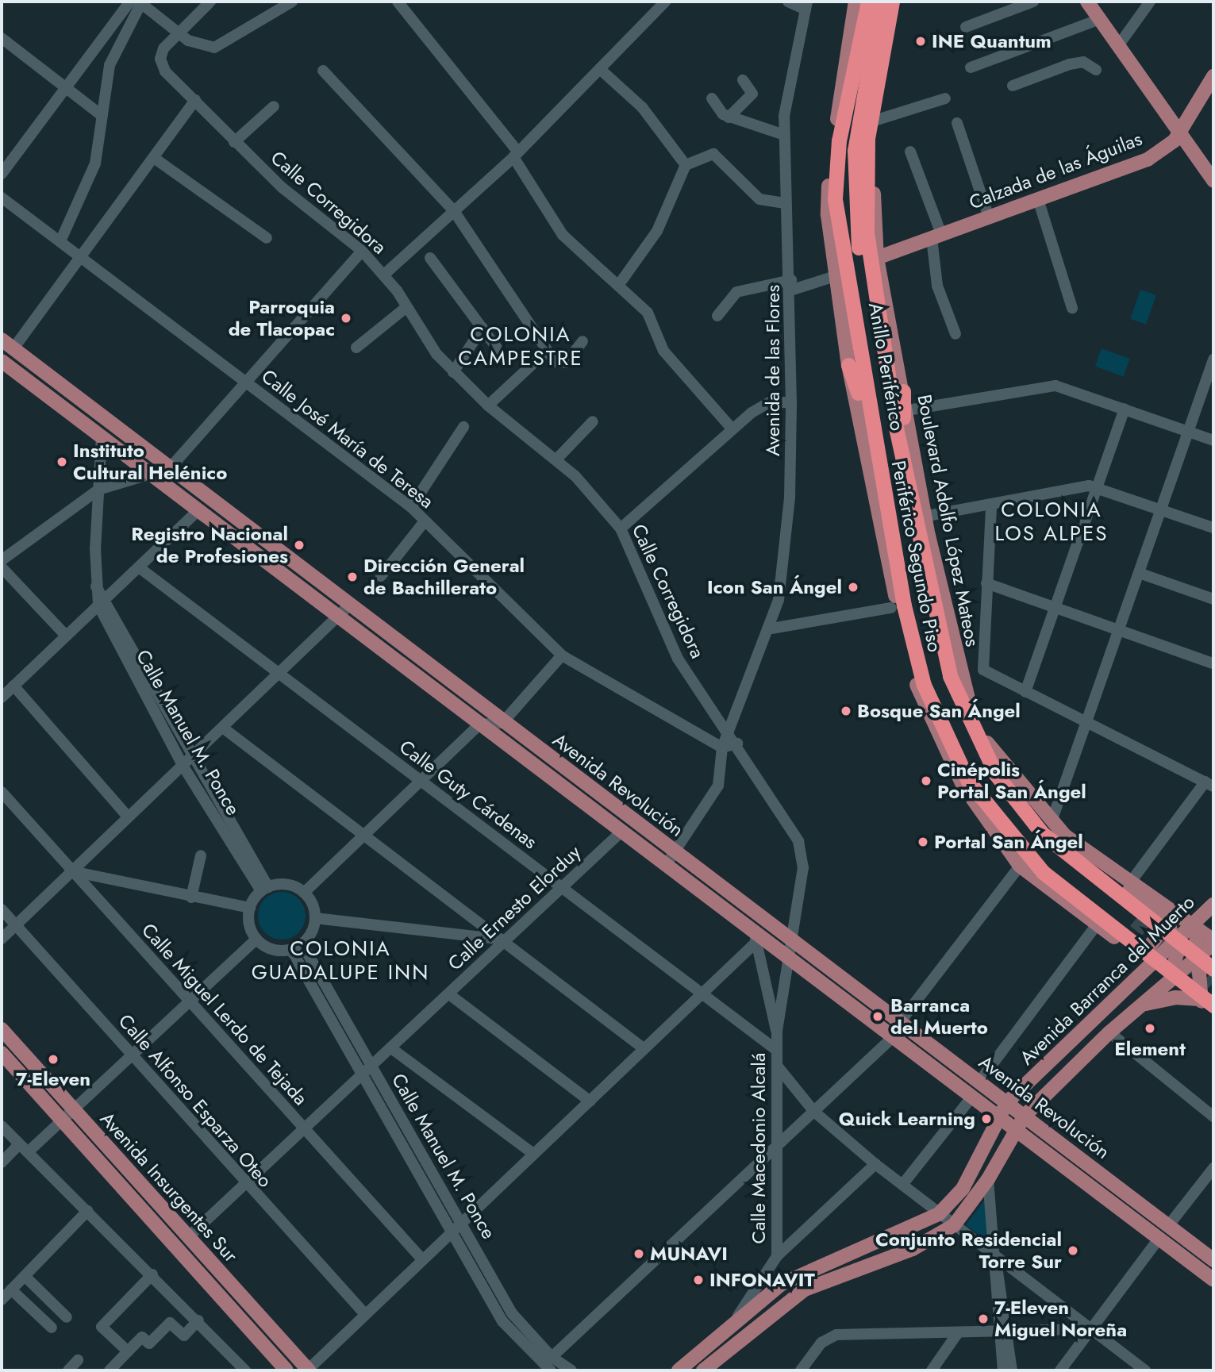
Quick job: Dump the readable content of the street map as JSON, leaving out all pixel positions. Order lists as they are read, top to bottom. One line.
{"streets":{"highway":["Anillo Periférico","Periférico Segundo Piso"],"main road":["Calzada de las Águilas","Boulevard Adolfo López Mateos","Avenida Revolución","Avenida Barranca del Muerto","Avenida Insurgentes Sur"],"street":["Calle Corregidora","Avenida de las Flores","Calle José María de Teresa","Calle Manuel M. Ponce","Calle Guty Cárdenas","Calle Ernesto Elorduy","Calle Miguel Lerdo de Tejada","Calle Alfonso Esparza Oteo","Calle Macedonio Alcalá"]},"crossings":[["Calzada de las Águilas","Boulevard Adolfo López Mateos"],["Calle Corregidora","Avenida de las Flores"],["Calle Corregidora","Calle Macedonio Alcalá"],["Anillo Periférico","Periférico Segundo Piso"],["Boulevard Adolfo López Mateos","Periférico Segundo Piso"],["Boulevard Adolfo López Mateos","Avenida Barranca del Muerto"],["Calle Manuel M. Ponce","Avenida Revolución"],["Calle Manuel M. Ponce","Calle Ernesto Elorduy"],["Avenida Revolución","Calle Ernesto Elorduy"],["Avenida Revolución","Avenida Barranca del Muerto"],["Avenida Revolución","Calle Macedonio Alcalá"],["Calle Guty Cárdenas","Calle Ernesto Elorduy"],["Calle Guty Cárdenas","Calle Macedonio Alcalá"],["Calle Ernesto Elorduy","Calle Miguel Lerdo de Tejada"],["Calle Ernesto Elorduy","Calle Alfonso Esparza Oteo"],["Calle Ernesto Elorduy","Avenida Insurgentes Sur"],["Avenida Barranca del Muerto","Calle Macedonio Alcalá"]],"districts":["COLONIA CAMPESTRE","COLONIA LOS ALPES","COLONIA GUADALUPE INN"],"places":["INE Quantum","Parroquia de Tlacopac","Instituto Cultural Helénico","Registro Nacional de Profesiones","Dirección General de Bachillerato","Icon San Ángel","Bosque San Ángel","Cinépolis Portal San Ángel","Portal San Ángel","Barranca del Muerto","Element","7-Eleven","Quick Learning","Conjunto Residencial Torre Sur","MUNAVI","INFONAVIT","7-Eleven Miguel Noreña"]}
